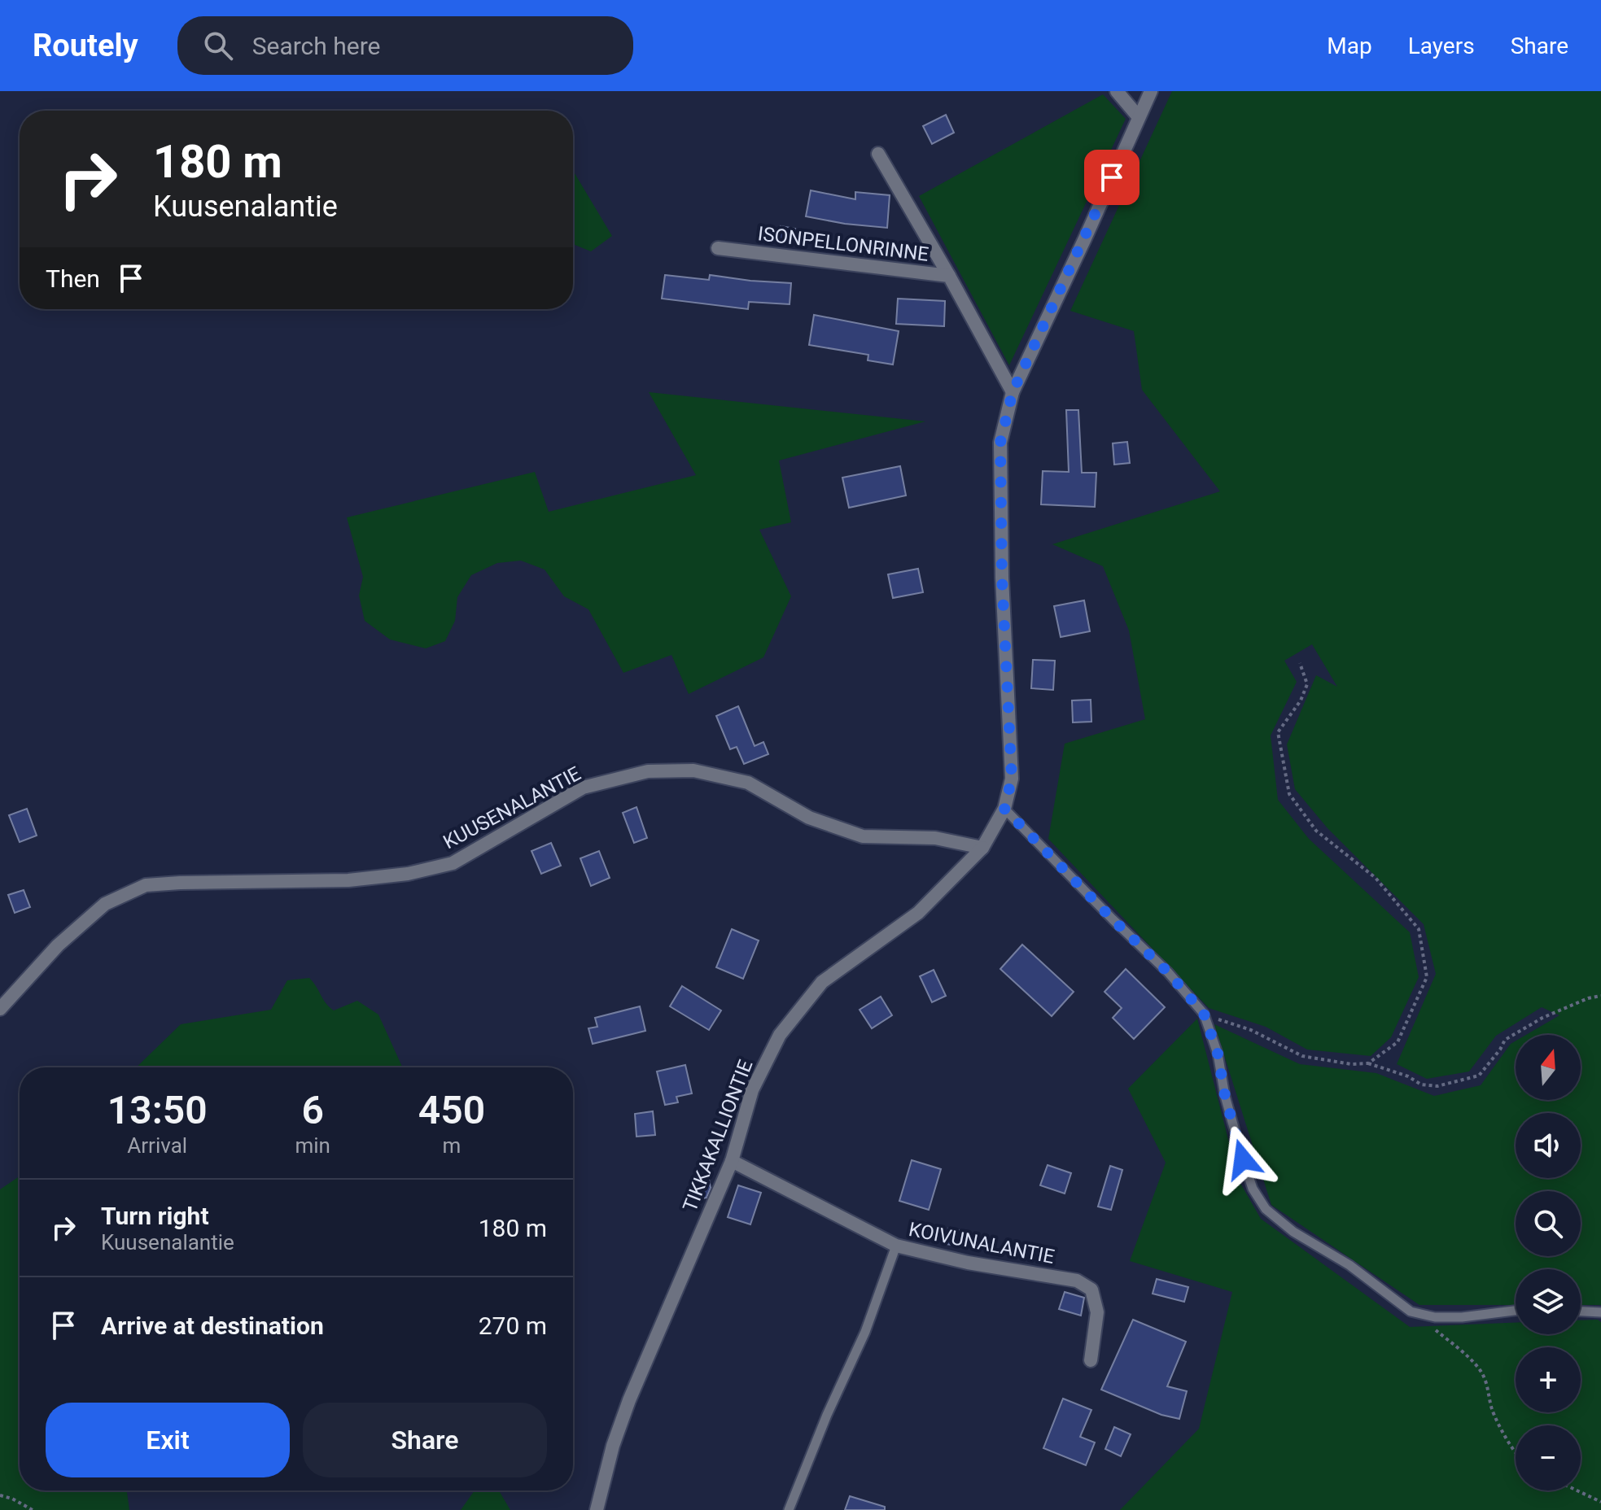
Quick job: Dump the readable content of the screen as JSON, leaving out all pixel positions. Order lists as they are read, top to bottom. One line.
{"streets":{"street":["ISONPELLONRINNE","KUUSENALANTIE","TIKKAKALLIONTIE","KOIVUNALANTIE"]},"crossings":[["KUUSENALANTIE","TIKKAKALLIONTIE"],["TIKKAKALLIONTIE","KOIVUNALANTIE"]],"north":"top","page":{"header":"Routely","search":"Search here","nav":["Map","Layers","Share"],"turn":["180 m","Kuusenalantie"],"then":"Then","map_buttons":["+","−"],"eta":["13:50","Arrival","6","min","450","m"],"list":[{"name":"Turn right","note":"Kuusenalantie","value":"180 m"},{"name":"Arrive at destination","value":"270 m"}],"buttons":["Exit","Share"]}}
